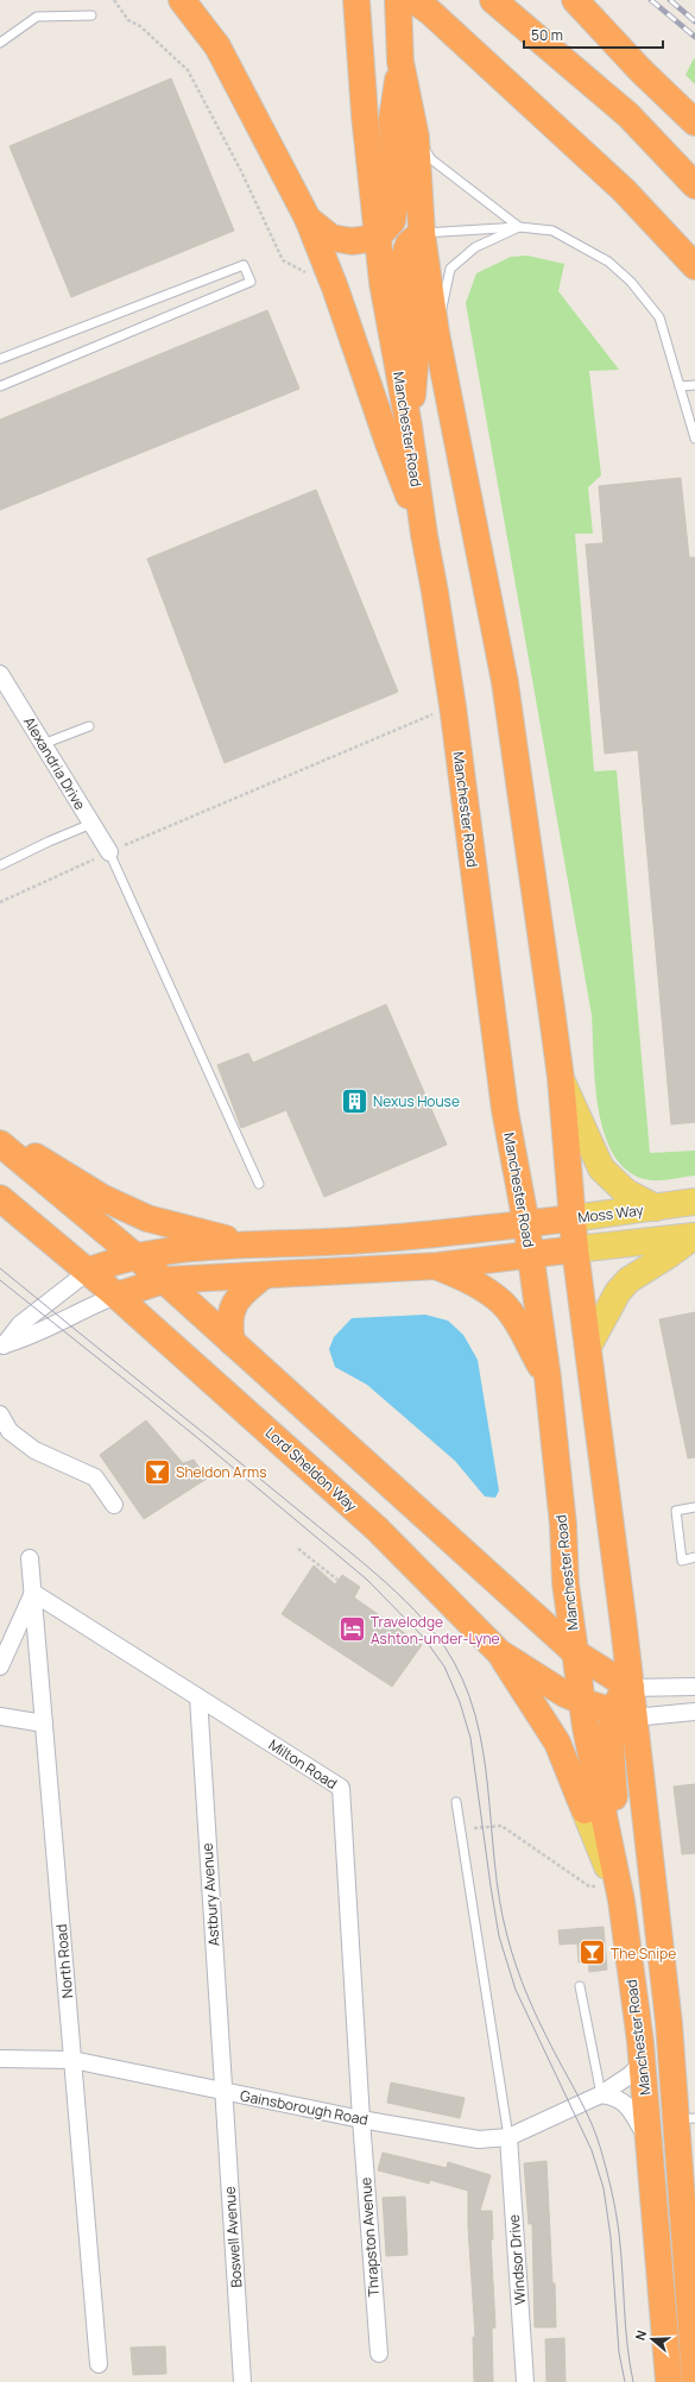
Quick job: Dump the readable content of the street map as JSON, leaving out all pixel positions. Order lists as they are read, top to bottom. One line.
{"streets":{"highway":["Manchester Road","Moss Way","Lord Sheldon Way"],"street":["Alexandria Drive","Milton Road","Astbury Avenue","North Road","Gainsborough Road","Boswell Avenue","Thrapston Avenue","Windsor Drive"]},"crossings":[["Manchester Road","Moss Way"],["Manchester Road","Lord Sheldon Way"],["Manchester Road","Gainsborough Road"],["Milton Road","Astbury Avenue"],["Milton Road","North Road"],["Milton Road","Gainsborough Road"],["Milton Road","Thrapston Avenue"],["Astbury Avenue","Gainsborough Road"],["Astbury Avenue","Boswell Avenue"],["North Road","Gainsborough Road"],["Gainsborough Road","Boswell Avenue"],["Gainsborough Road","Thrapston Avenue"],["Gainsborough Road","Windsor Drive"]],"places":{"building":["Nexus House"],"bar":["Sheldon Arms","The Snipe"],"hotel":["Travelodge Ashton-under-Lyne"]},"scale_bar":"50 m","north":"left"}
